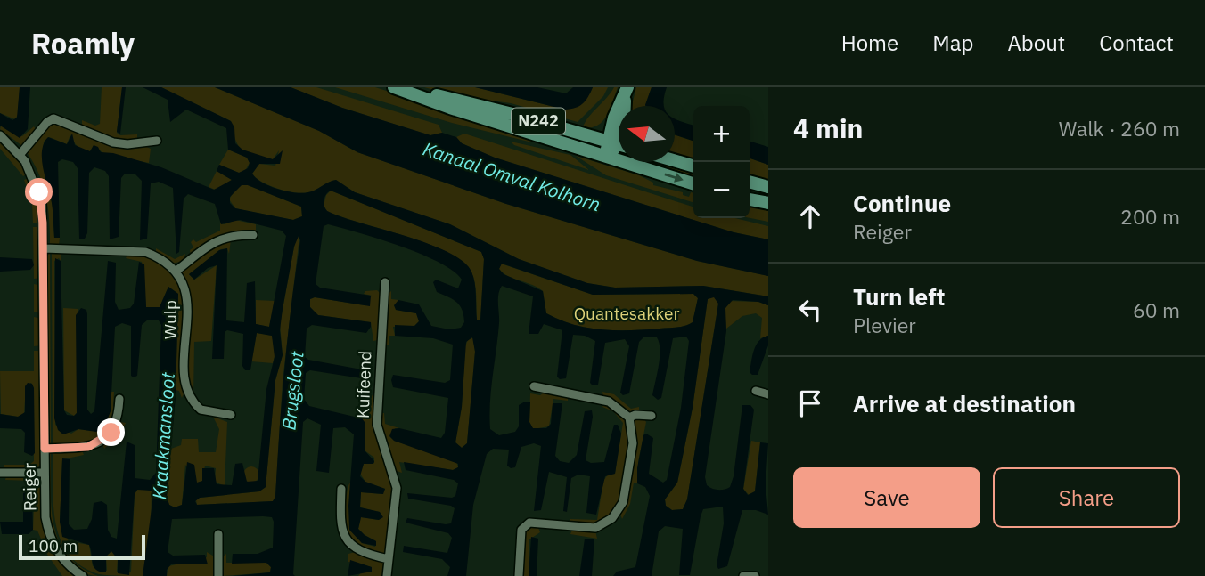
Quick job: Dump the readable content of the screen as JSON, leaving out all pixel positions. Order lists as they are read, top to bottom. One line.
{"streets":{"main road":["N242"],"street":["Wulp","Kuifeend","Reiger"]},"water":["Kanaal Omval Kolhorn","Brugsloot","Kraakmansloot"],"parks":["Quantesakker"],"scale_bar":"100 m","north":"left","page":{"header":"Roamly","nav":["Home","Map","About","Contact"],"heading":["4 min","Walk · 260 m"],"map_buttons":["+","−"],"list":[["Continue","Reiger","200 m"],["Turn left","Plevier","60 m"],"Arrive at destination"],"buttons":["Save","Share"],"scale":"100 m"}}
